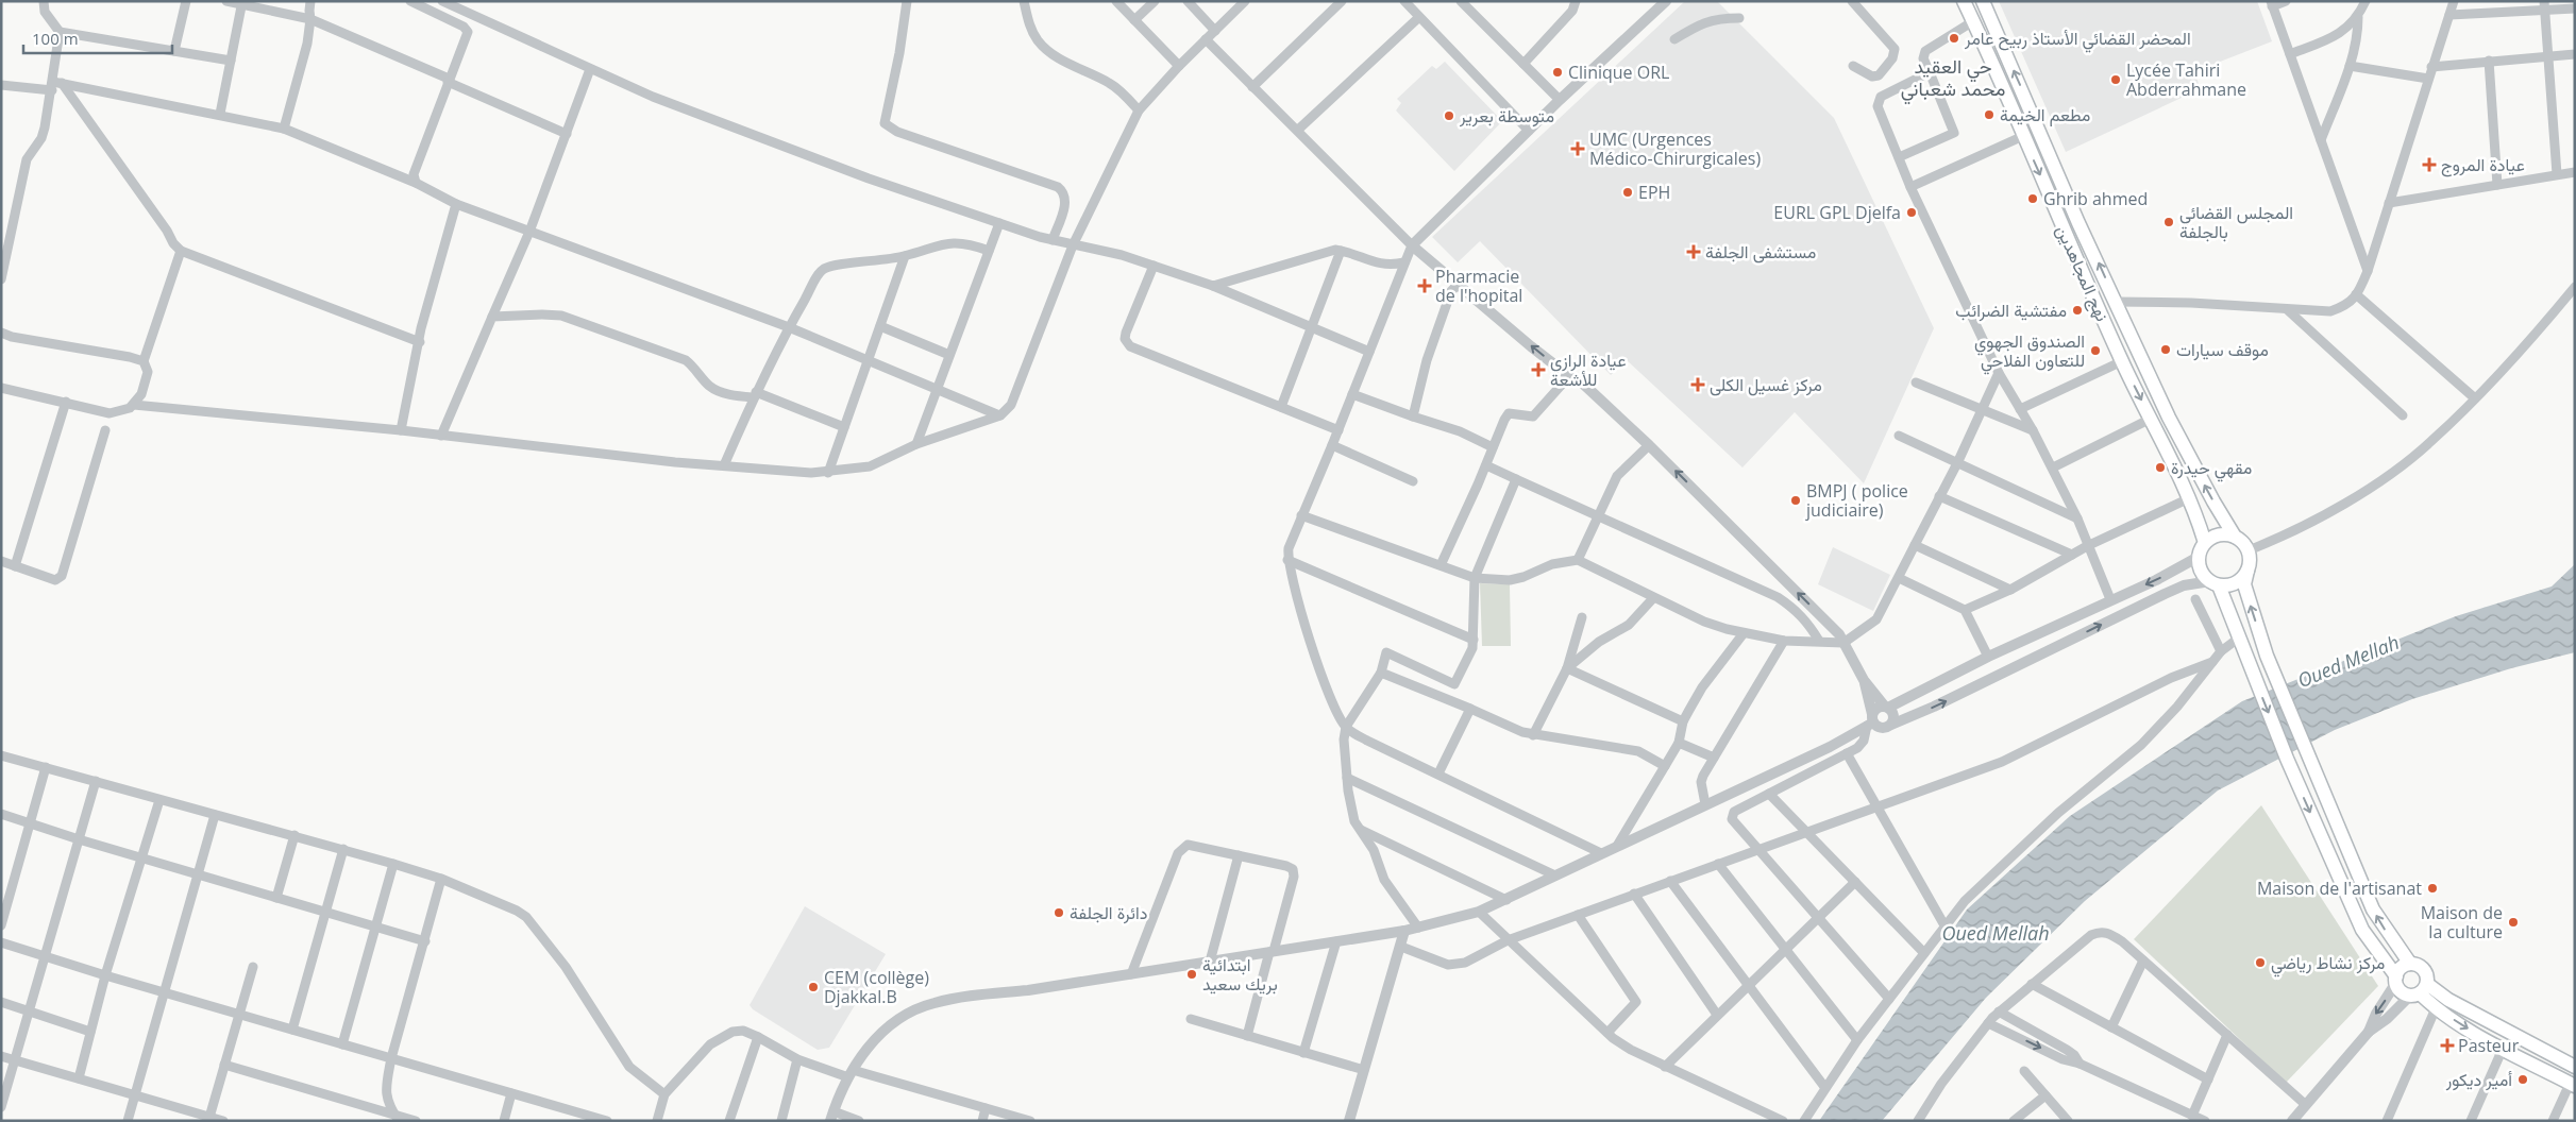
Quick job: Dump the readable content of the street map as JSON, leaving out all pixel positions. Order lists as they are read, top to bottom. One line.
{"streets":{"main road":["نهج المجاهدين"]},"districts":["حي العقيد محمد شعباني"],"water":["Oued Mellah"],"places":{"other":["المحضر القضائي الأستاذ ربيح عامر","Clinique ORL","Lycée Tahiri Abderrahmane","مطعم الخيمة","متوسطة بعرير","EPH","Ghrib ahmed","EURL GPL Djelfa","المجلس القضائي بالجلفة","مفتشية الضرائب","موقف سيارات","الصندوق الجهوي للتعاون الفلاحي","مقهي حيدرة","BMPJ ( police judiciaire)","Maison de l'artisanat","دائرة الجلفة","Maison de la culture","مركز نشاط رياضي","ابتدائية بريك سعيد","CEM (collège) Djakkal.B","أمير ديكور"],"health":["UMC (Urgences Médico-Chirurgicales)","عيادة المروج","مستشفى الجلفة","Pharmacie de l'hopital","عيادة الرازي للأشعة","مركز غسيل الكلى","Pasteur"]},"scale_bar":"100 m"}
